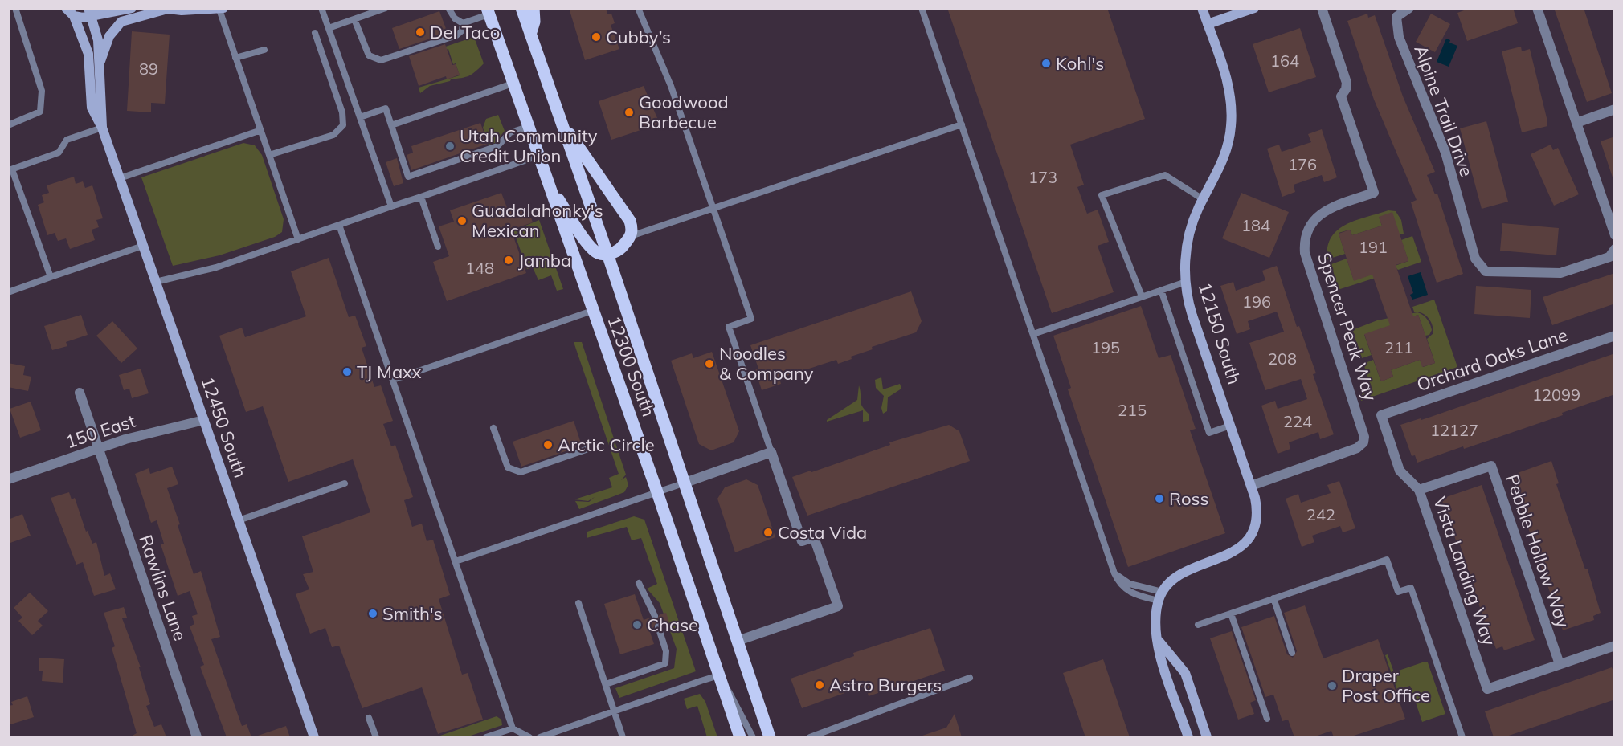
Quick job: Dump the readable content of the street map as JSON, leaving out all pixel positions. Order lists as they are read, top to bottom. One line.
{"streets":{"main road":["12300 South"],"street":["Alpine Trail Drive","Spencer Peak Way","12150 South","Orchard Oaks Lane","12450 South","150 East","Pebble Hollow Way","Vista Landing Way","Rawlins Lane"]},"crossings":[["Spencer Peak Way","12150 South"],["Orchard Oaks Lane","Vista Landing Way"],["12450 South","150 East"],["150 East","Rawlins Lane"],["Pebble Hollow Way","Vista Landing Way"]],"places":["Del Taco","Cubby’s","Kohl's","Goodwood Barbecue","Utah Community Credit Union","Guadalahonky's Mexican","Jamba","Noodles & Company","TJ Maxx","Arctic Circle","Ross","Costa Vida","Smith's","Chase","Astro Burgers","Draper Post Office"],"house_numbers":["164","89","176","173","184","191","148","196","195","211","208","12099","215","224","12127","242"]}
